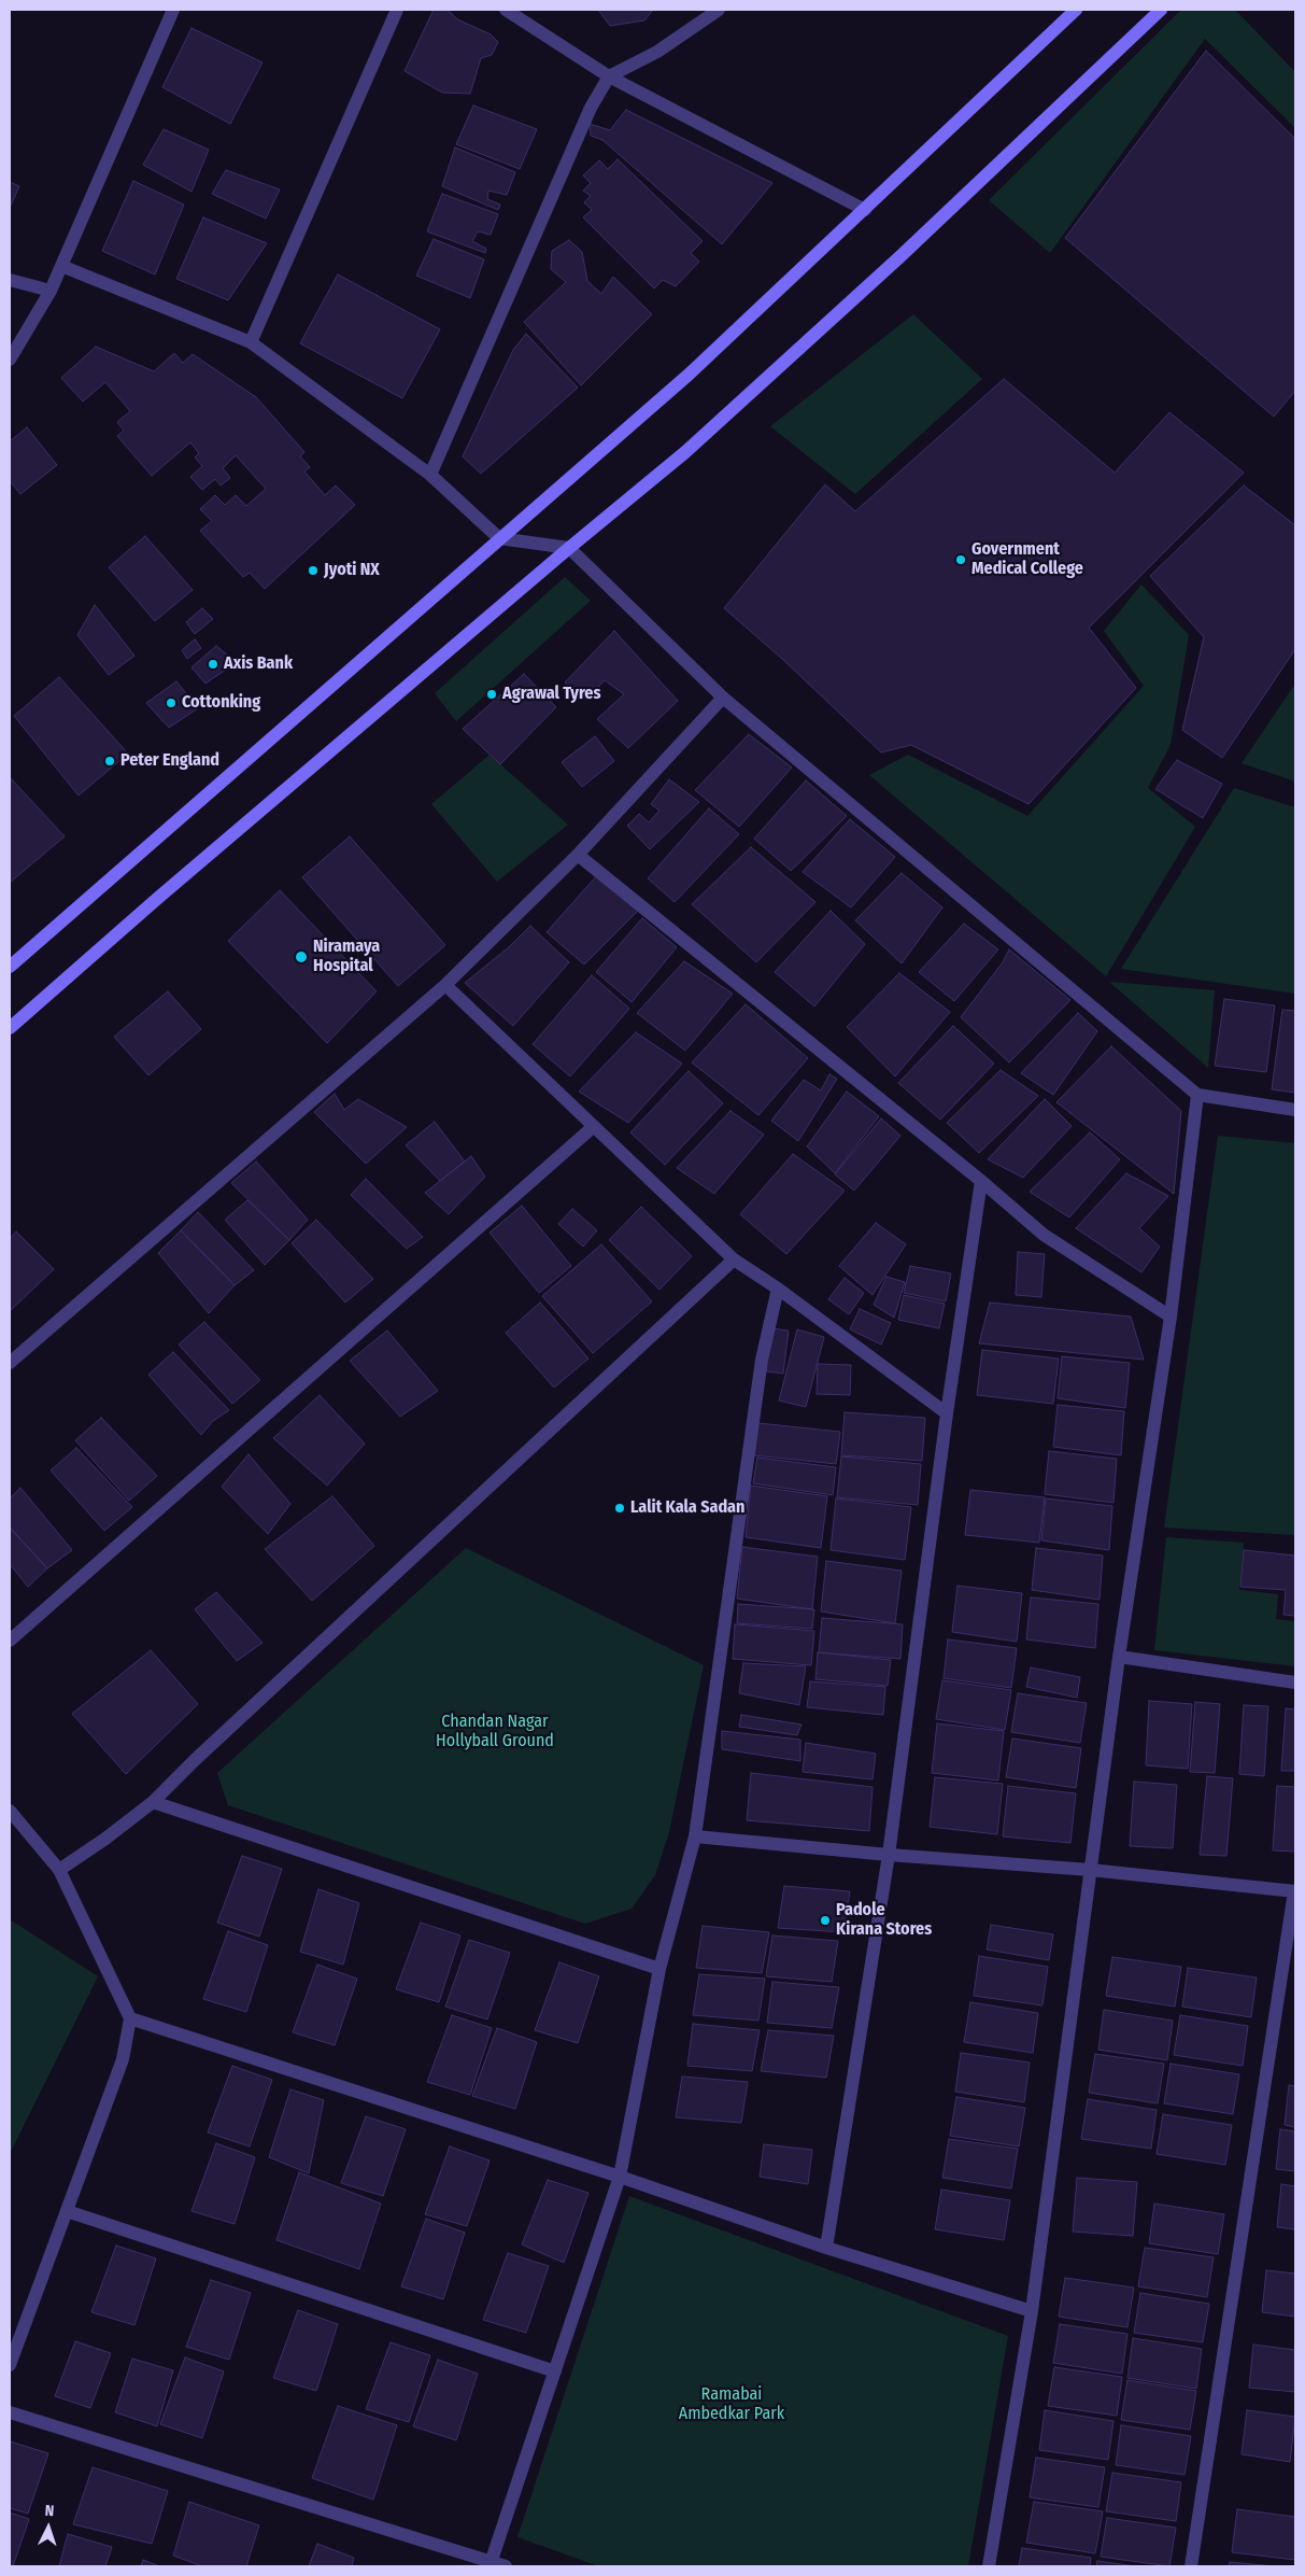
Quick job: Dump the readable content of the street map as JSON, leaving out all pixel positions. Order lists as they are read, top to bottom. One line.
{"parks":["Chandan Nagar Hollyball Ground","Ramabai Ambedkar Park"],"places":["Government Medical College","Jyoti NX","Axis Bank","Agrawal Tyres","Cottonking","Peter England","Niramaya Hospital","Lalit Kala Sadan","Padole Kirana Stores"],"north":"top"}
